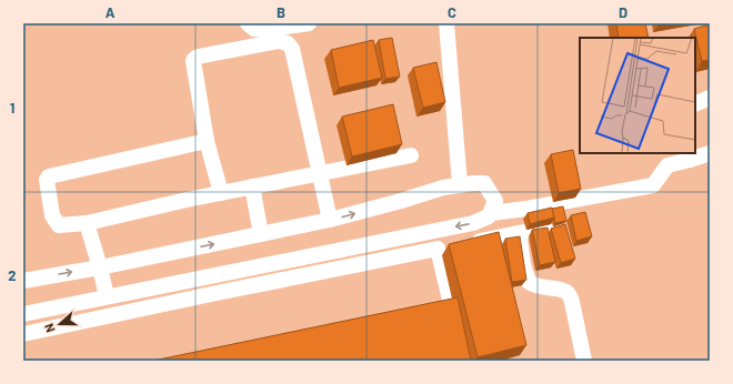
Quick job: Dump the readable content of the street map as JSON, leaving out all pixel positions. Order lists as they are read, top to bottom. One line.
{"north":"left","grid":{"columns":["A","B","C","D"],"rows":["1","2"]}}
